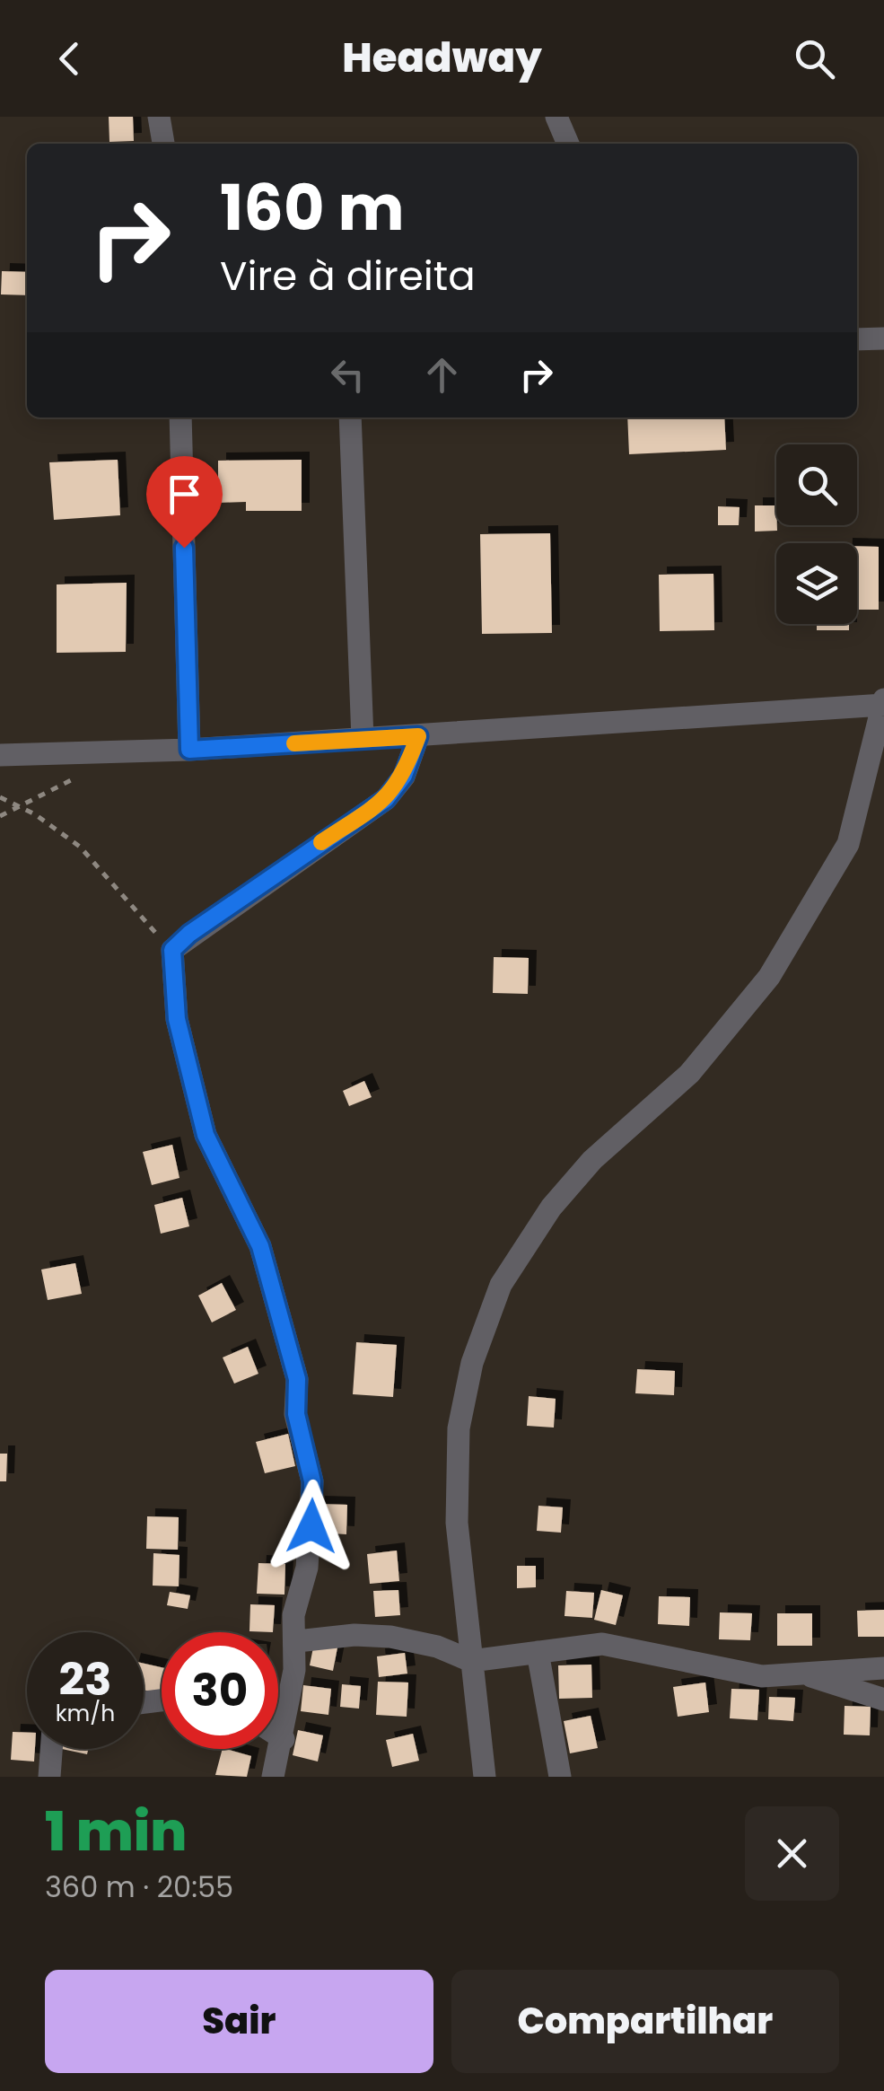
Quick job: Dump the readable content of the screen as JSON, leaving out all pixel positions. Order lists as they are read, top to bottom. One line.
{"page":{"header":"Headway","turn":["160 m","Vire à direita"],"speed":"23 km/h","limit":"30","heading":["1 min","360 m · 20:55"],"buttons":["Sair","Compartilhar"]}}
